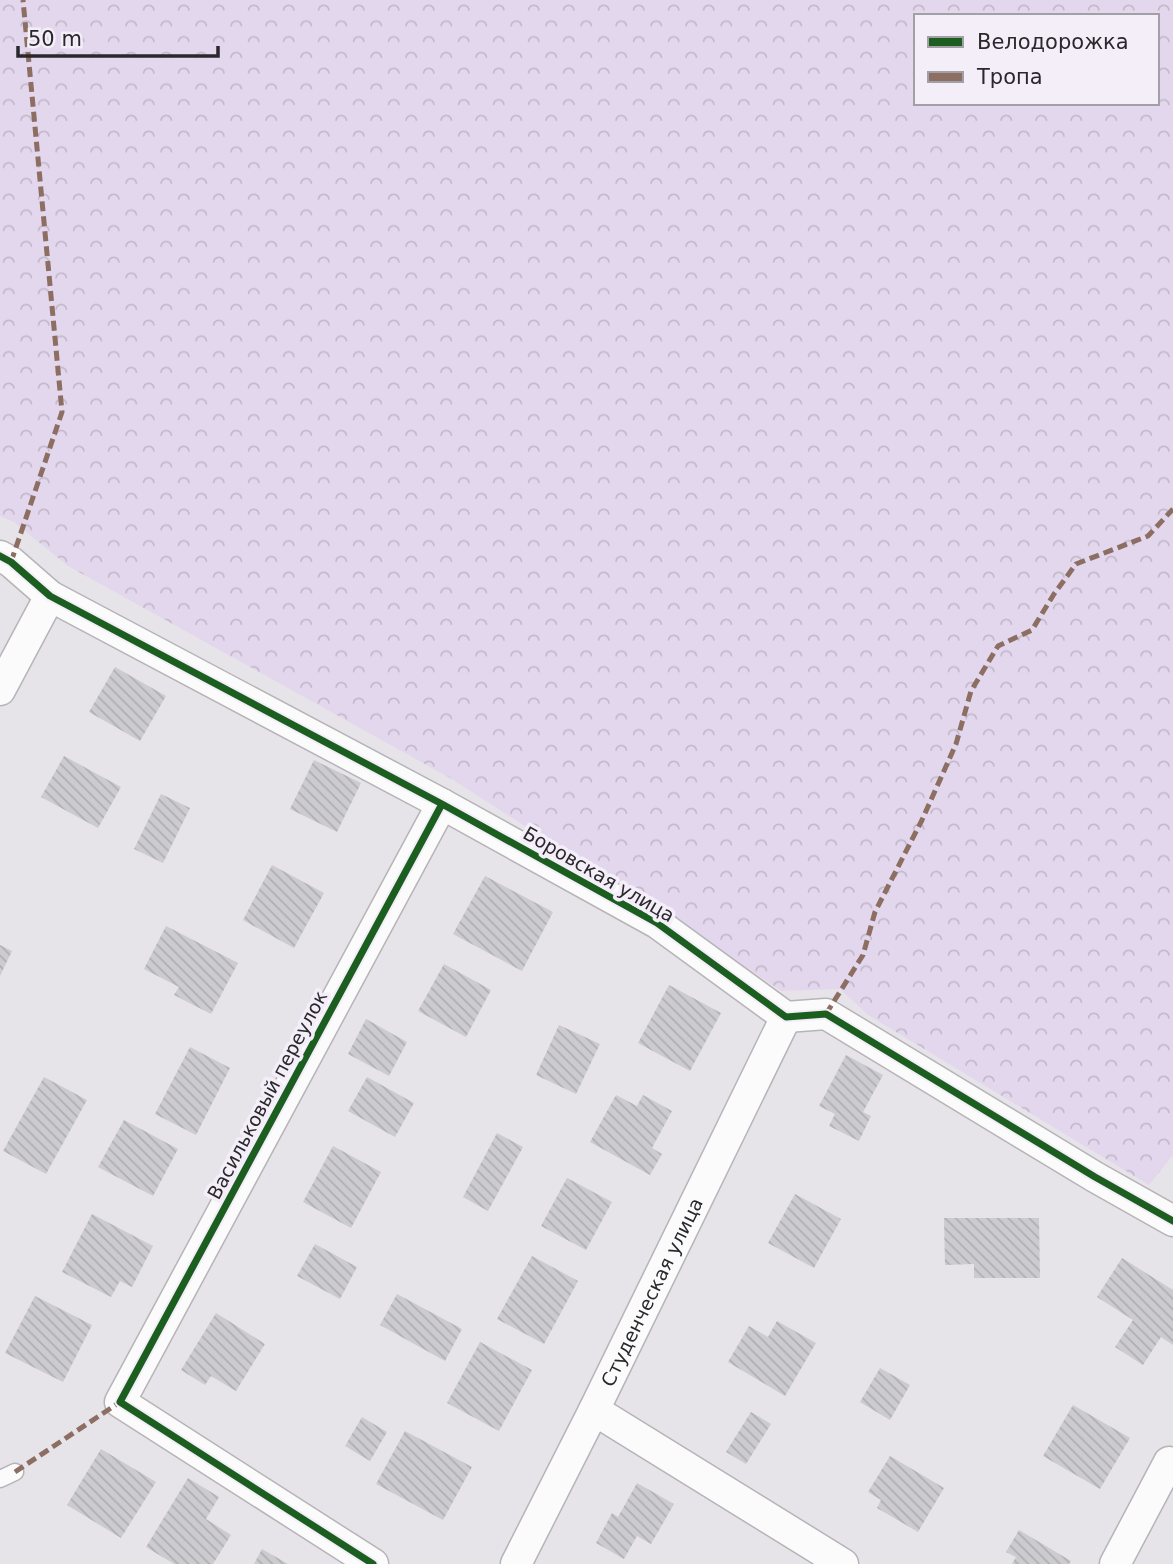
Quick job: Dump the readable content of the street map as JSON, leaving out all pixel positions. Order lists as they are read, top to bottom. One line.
{"streets":{"street":["Боровская улица","Васильковый переулок","Студенческая улица"]},"crossings":[["Боровская улица","Васильковый переулок"],["Боровская улица","Студенческая улица"]],"legend":["Велодорожка","Тропа"],"scale_bar":"50 m"}
